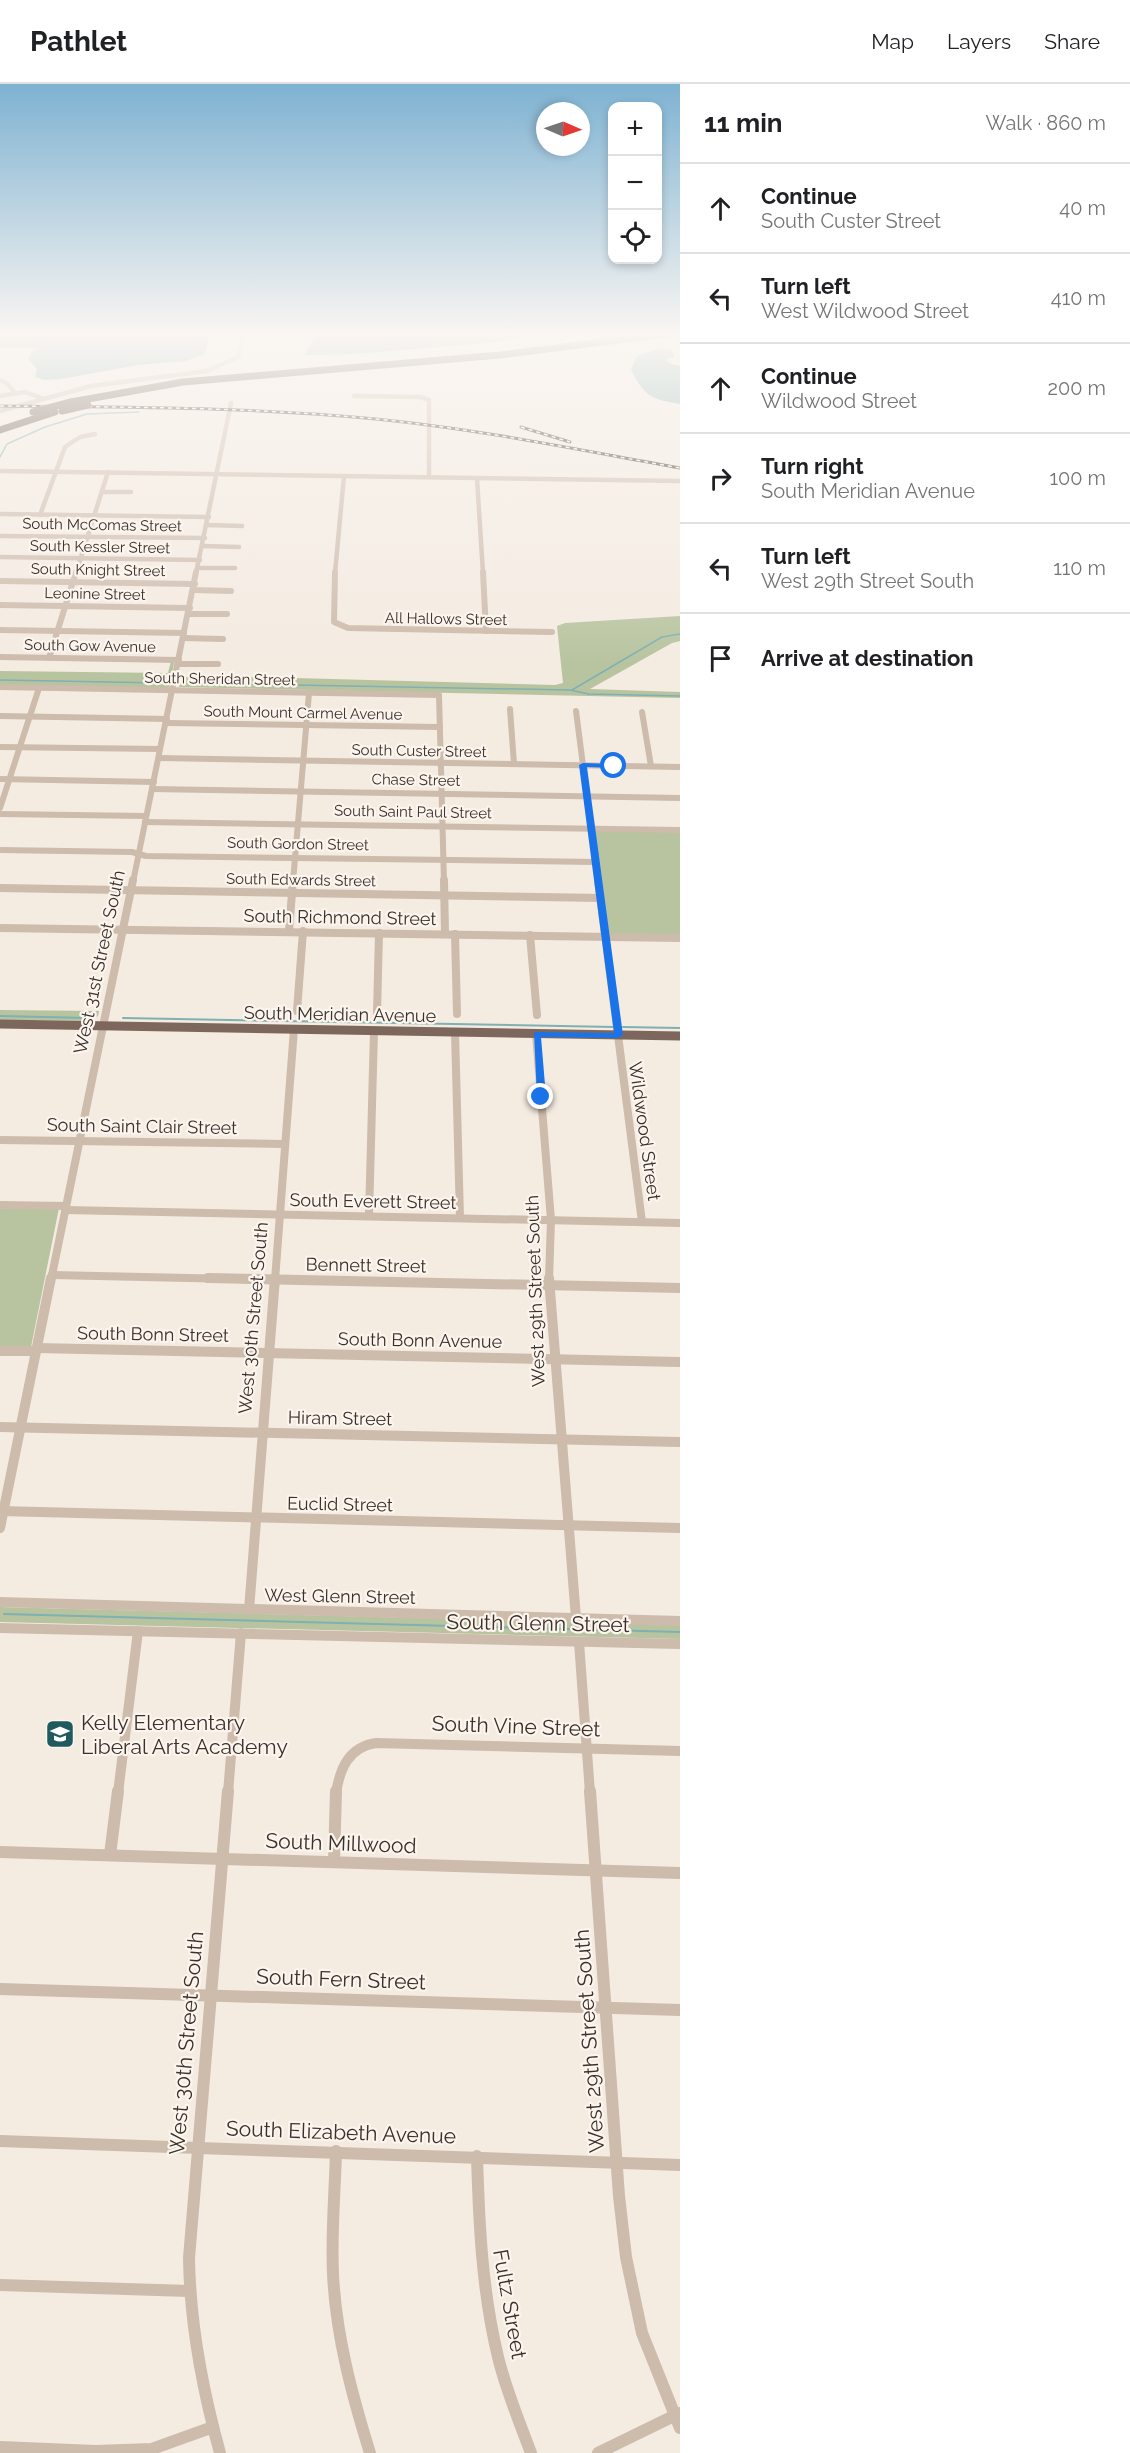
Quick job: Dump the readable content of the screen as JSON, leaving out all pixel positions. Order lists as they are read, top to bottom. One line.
{"streets":{"main road":["South Meridian Avenue"],"street":["South McComas Street","South Kessler Street","South Knight Street","Leonine Street","All Hallows Street","South Gow Avenue","South Sheridan Street","South Mount Carmel Avenue","South Custer Street","Chase Street","South Saint Paul Street","South Gordon Street","South Edwards Street","South Richmond Street","West 31st Street South","South Saint Clair Street","Wildwood Street","South Everett Street","Bennett Street","West 29th Street South","West 30th Street South","South Bonn Street","South Bonn Avenue","Hiram Street","Euclid Street","West Glenn Street","South Glenn Street","South Vine Street","South Millwood","South Fern Street","South Elizabeth Avenue","Fultz Street"]},"crossings":[["South McComas Street","West 31st Street South"],["South Kessler Street","West 31st Street South"],["South Knight Street","West 31st Street South"],["Leonine Street","West 31st Street South"],["South Gow Avenue","West 31st Street South"],["South Sheridan Street","South Mount Carmel Avenue"],["South Sheridan Street","West 31st Street South"],["South Mount Carmel Avenue","West 31st Street South"],["South Custer Street","West 31st Street South"],["South Custer Street","Wildwood Street"],["Chase Street","West 31st Street South"],["Chase Street","Wildwood Street"],["South Saint Paul Street","West 31st Street South"],["South Saint Paul Street","Wildwood Street"],["South Gordon Street","West 31st Street South"],["South Gordon Street","Wildwood Street"],["South Edwards Street","West 31st Street South"],["South Edwards Street","Wildwood Street"],["South Richmond Street","West 31st Street South"],["South Richmond Street","Wildwood Street"],["West 31st Street South","South Meridian Avenue"],["West 31st Street South","South Saint Clair Street"],["West 31st Street South","South Everett Street"],["West 31st Street South","Bennett Street"],["West 31st Street South","South Bonn Street"],["West 31st Street South","Hiram Street"],["West 31st Street South","Euclid Street"],["South Meridian Avenue","Wildwood Street"],["South Meridian Avenue","West 29th Street South"],["South Meridian Avenue","West 30th Street South"],["South Saint Clair Street","West 30th Street South"],["Wildwood Street","South Everett Street"],["South Everett Street","West 29th Street South"],["South Everett Street","West 30th Street South"],["Bennett Street","West 29th Street South"],["Bennett Street","West 30th Street South"],["West 29th Street South","South Bonn Avenue"],["West 29th Street South","Hiram Street"],["West 29th Street South","Euclid Street"],["West 29th Street South","West Glenn Street"],["West 29th Street South","South Glenn Street"],["West 29th Street South","South Vine Street"],["West 29th Street South","South Millwood"],["West 29th Street South","South Fern Street"],["West 29th Street South","South Elizabeth Avenue"],["West 30th Street South","South Bonn Street"],["West 30th Street South","South Bonn Avenue"],["West 30th Street South","Hiram Street"],["West 30th Street South","Euclid Street"],["West 30th Street South","West Glenn Street"],["West 30th Street South","South Glenn Street"],["West 30th Street South","South Millwood"],["West 30th Street South","South Fern Street"],["West 30th Street South","South Elizabeth Avenue"],["South Bonn Street","South Bonn Avenue"],["South Vine Street","South Millwood"],["South Elizabeth Avenue","Fultz Street"]],"places":{"school or university":["Kelly Elementary Liberal Arts Academy"]},"north":"right","page":{"header":"Pathlet","nav":["Map","Layers","Share"],"heading":["11 min","Walk · 860 m"],"map_buttons":["+","−"],"list":[["Continue","South Custer Street","40 m"],["Turn left","West Wildwood Street","410 m"],["Continue","Wildwood Street","200 m"],["Turn right","South Meridian Avenue","100 m"],["Turn left","West 29th Street South","110 m"],"Arrive at destination"]}}
